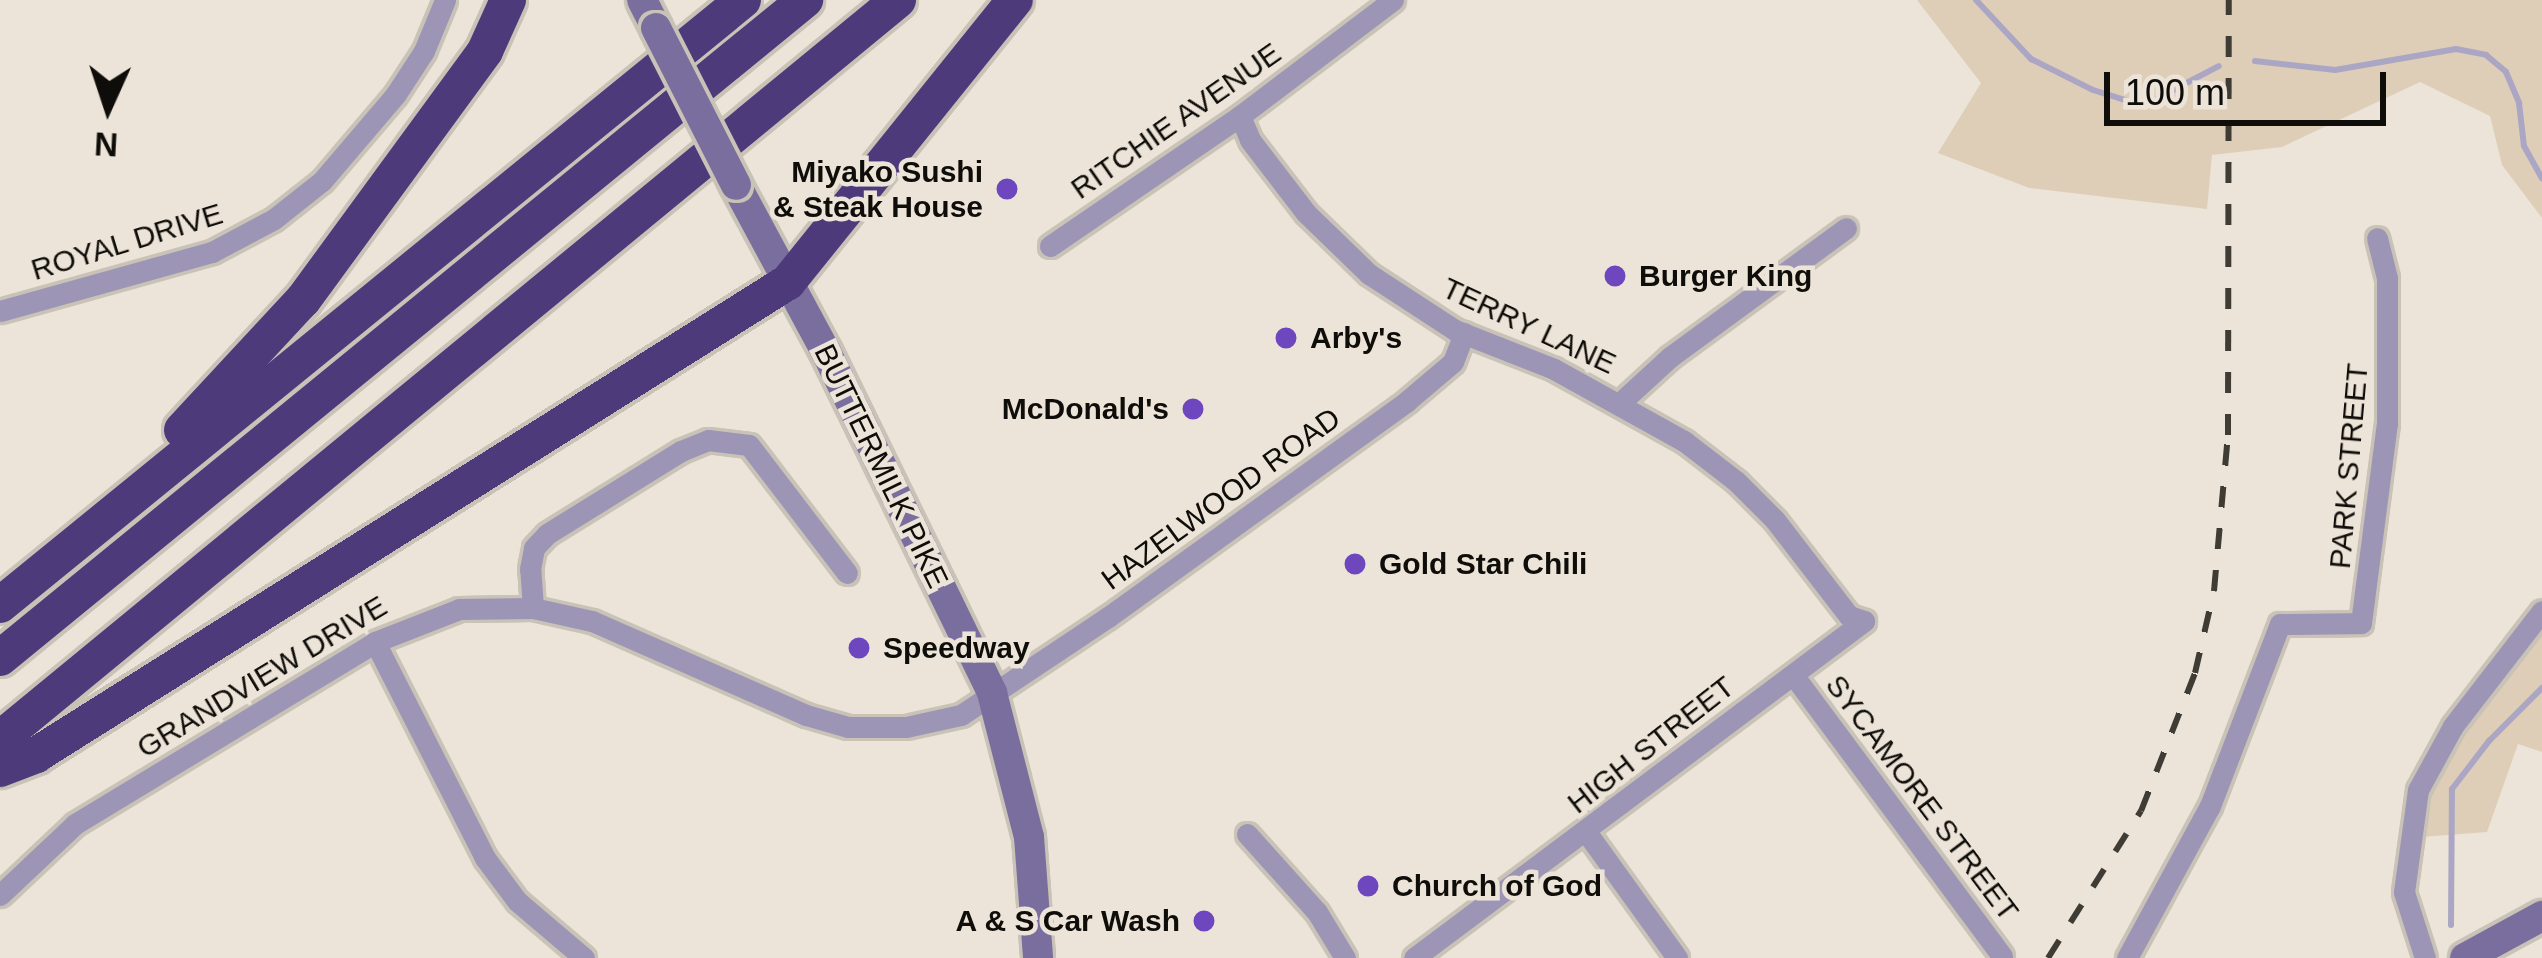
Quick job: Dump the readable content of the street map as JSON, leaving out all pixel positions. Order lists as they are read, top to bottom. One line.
{"streets":{"main road":["BUTTERMILK PIKE"],"street":["RITCHIE AVENUE","ROYAL DRIVE","TERRY LANE","PARK STREET","HAZELWOOD ROAD","GRANDVIEW DRIVE","HIGH STREET","SYCAMORE STREET"]},"crossings":[["RITCHIE AVENUE","TERRY LANE"],["TERRY LANE","HAZELWOOD ROAD"],["TERRY LANE","HIGH STREET"],["BUTTERMILK PIKE","HAZELWOOD ROAD"],["BUTTERMILK PIKE","GRANDVIEW DRIVE"],["HAZELWOOD ROAD","GRANDVIEW DRIVE"],["HIGH STREET","SYCAMORE STREET"]],"places":["Miyako Sushi & Steak House","Burger King","Arby's","McDonald's","Gold Star Chili","Speedway","Church of God","A & S Car Wash"],"scale_bar":"100 m","north":"bottom"}
